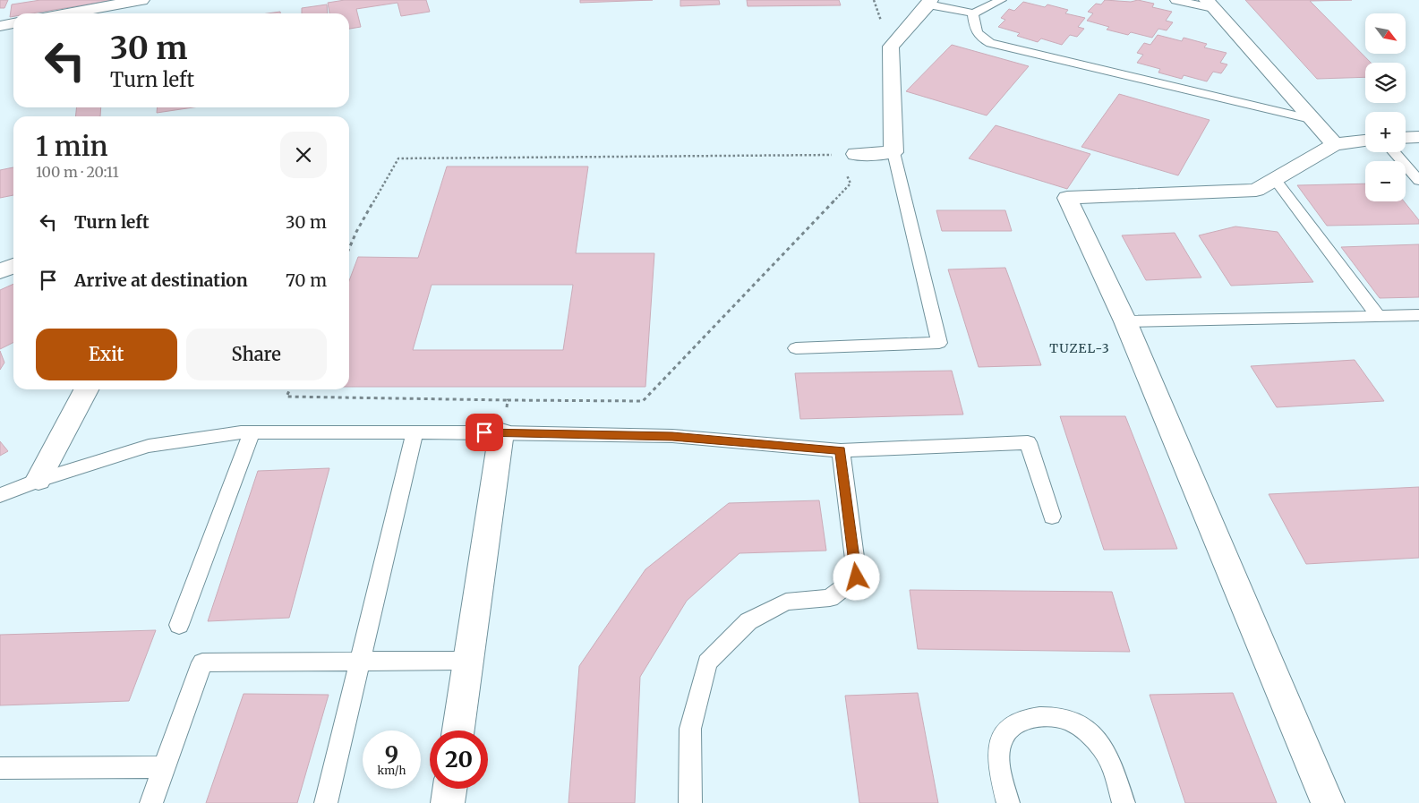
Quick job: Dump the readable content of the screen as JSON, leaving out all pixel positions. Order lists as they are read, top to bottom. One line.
{"districts":["TUZEL-3"],"north":"bottom right","page":{"map_buttons":["+","−"],"turn":["30 m","Turn left"],"heading":["1 min","100 m · 20:11"],"list":[{"name":"Turn left","value":"30 m"},{"name":"Arrive at destination","value":"70 m"}],"buttons":["Exit","Share"],"speed":"9 km/h","limit":"20"}}
